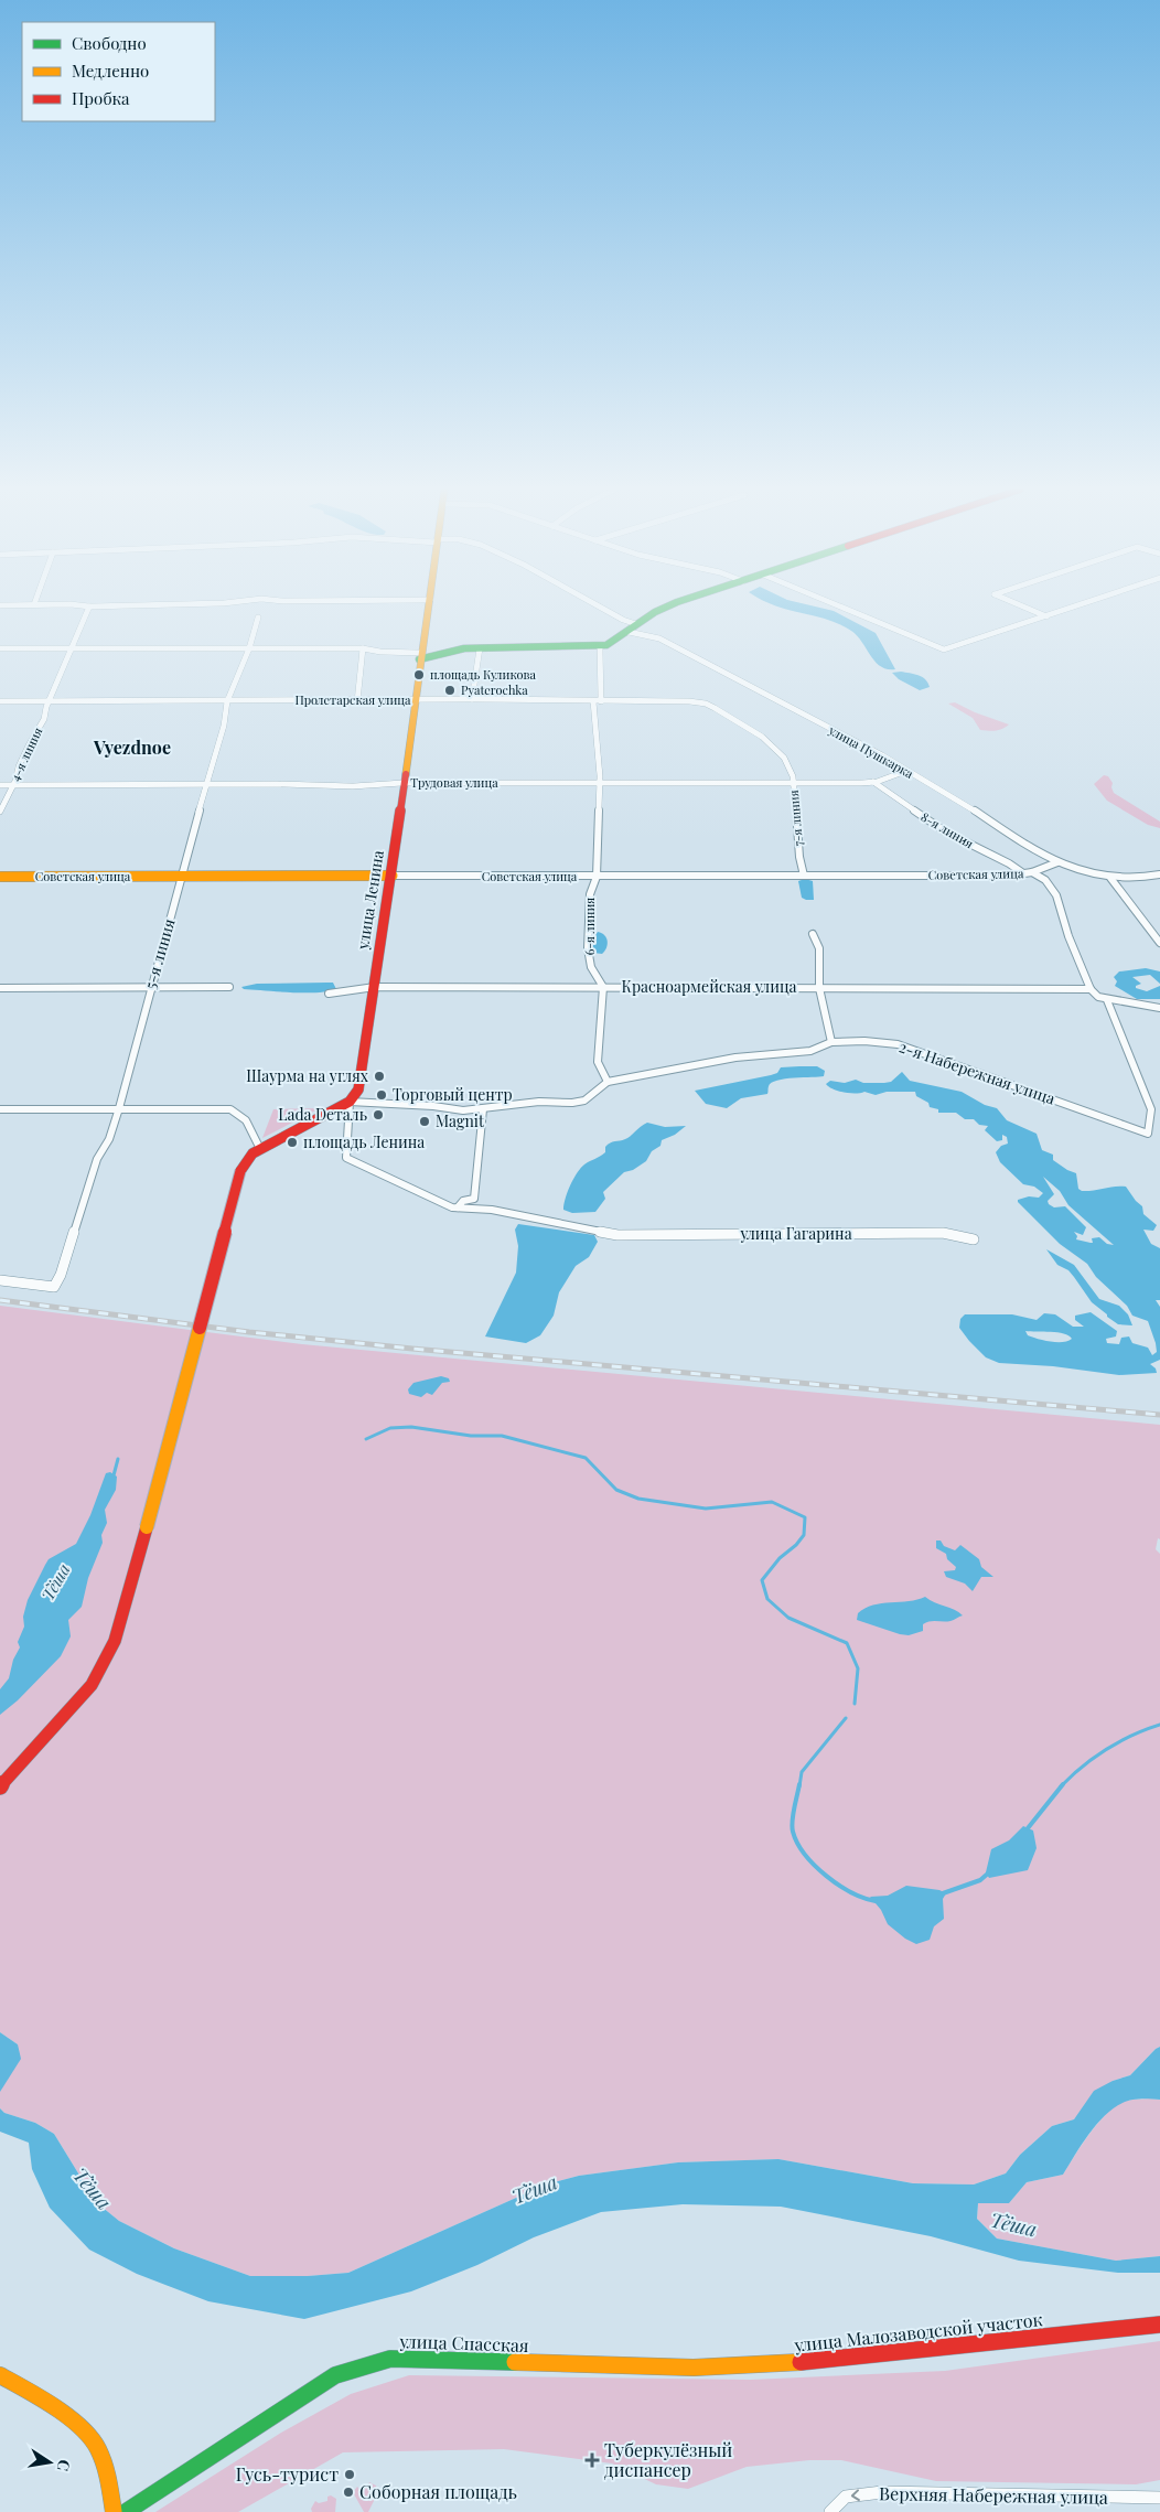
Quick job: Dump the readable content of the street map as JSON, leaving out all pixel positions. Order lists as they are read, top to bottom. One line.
{"streets":{"main road":["Советская улица","улица Ленина","улица Малозаводской участок","улица Спасская"],"street":["Пролетарская улица","улица Пушкарка","4-я линия","Трудовая улица","7-я линия","8-я линия","6-я линия","5-я линия","Красноармейская улица","2-я Набережная улица","улица Гагарина","Верхняя Набережная улица"]},"crossings":[["Пролетарская улица","4-я линия"],["Пролетарская улица","7-я линия"],["Пролетарская улица","улица Ленина"],["Пролетарская улица","6-я линия"],["Пролетарская улица","5-я линия"],["улица Пушкарка","Трудовая улица"],["улица Пушкарка","Советская улица"],["4-я линия","Трудовая улица"],["Трудовая улица","7-я линия"],["Трудовая улица","8-я линия"],["Трудовая улица","улица Ленина"],["Трудовая улица","6-я линия"],["Трудовая улица","5-я линия"],["7-я линия","Советская улица"],["8-я линия","Советская улица"],["Советская улица","улица Ленина"],["Советская улица","6-я линия"],["Советская улица","5-я линия"],["улица Ленина","Красноармейская улица"],["6-я линия","Красноармейская улица"],["улица Малозаводской участок","улица Спасская"]],"one_way":["Верхняя Набережная улица"],"districts":["Vyezdnoe"],"water":["Тёша"],"places":{"other":["площадь Куликова","Pyaterochka","Шаурма на углях","Торговый центр","Lada Dеталь","Magnit","площадь Ленина","Гусь-турист","Соборная площадь"],"health":["Туберкулёзный диспансер"]},"legend":["Свободно","Медленно","Пробка"],"north":"right"}
